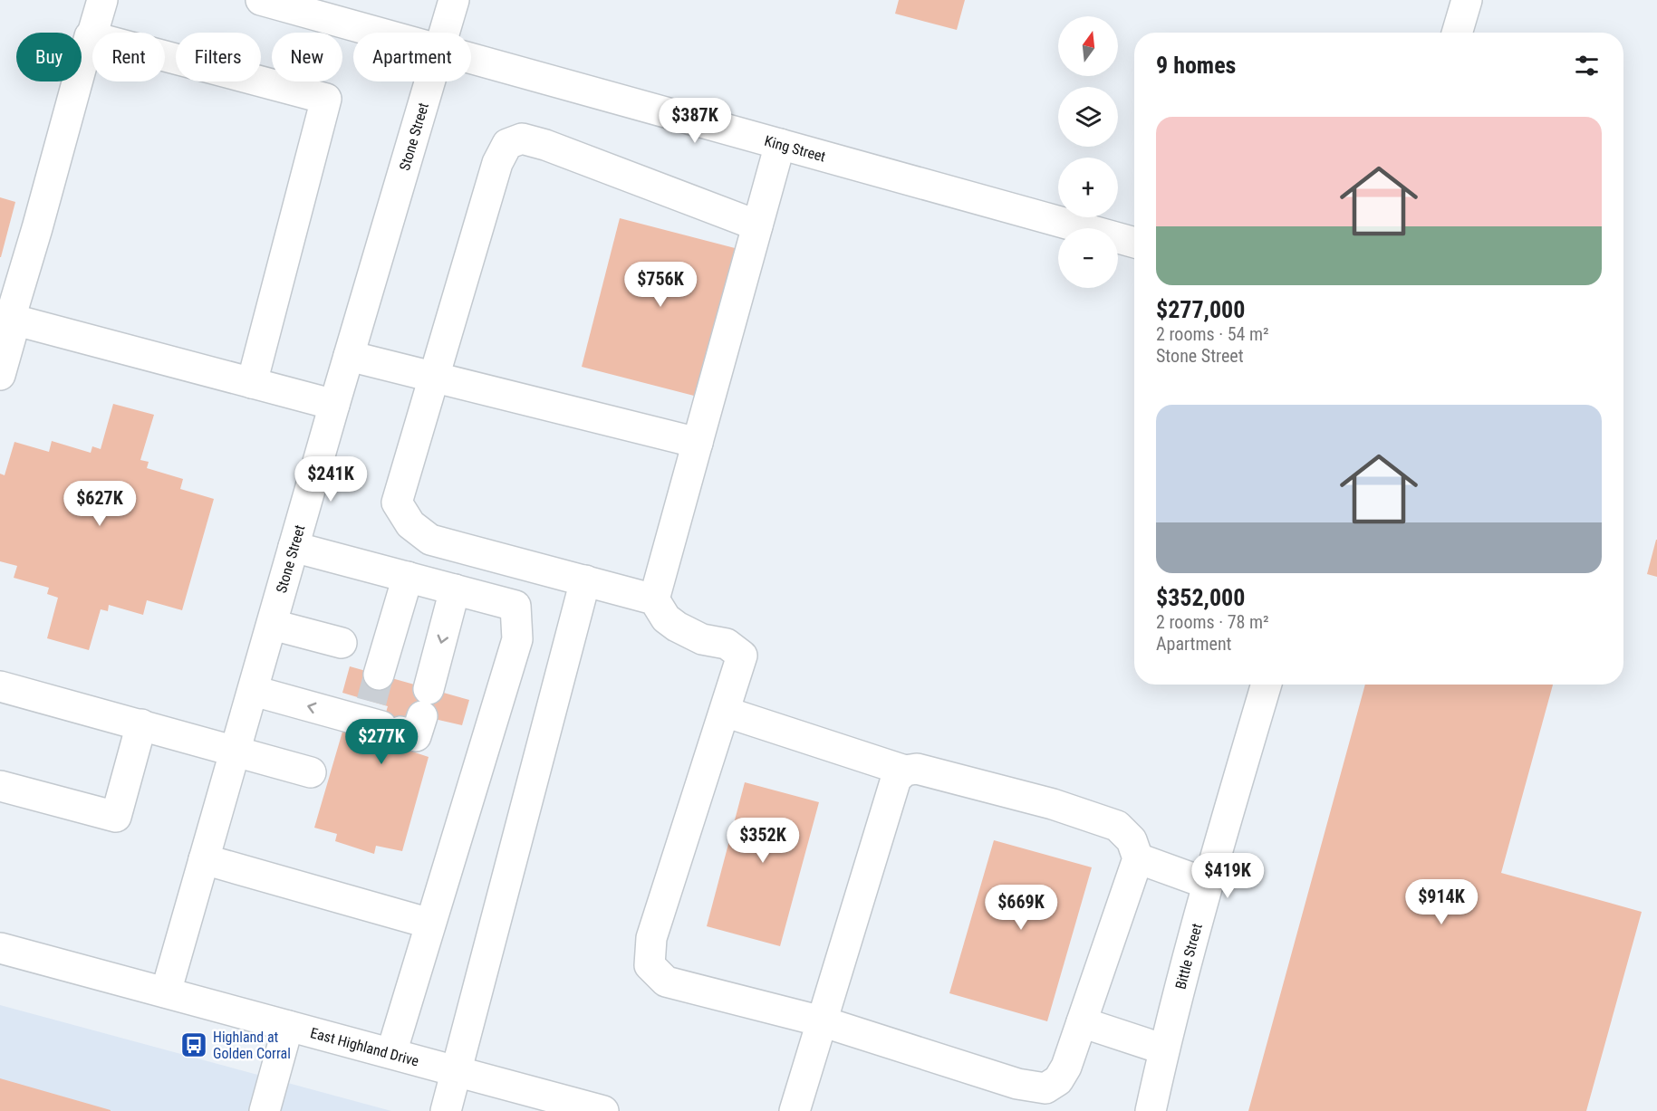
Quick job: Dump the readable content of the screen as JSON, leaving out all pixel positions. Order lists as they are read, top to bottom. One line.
{"streets":{"street":["Stone Street","King Street","Bittle Street","East Highland Drive"]},"crossings":[["Stone Street","East Highland Drive"]],"places":{"bus stop":["Highland at Golden Corral"]},"north":"top","page":{"map_buttons":["+","−"],"chip":["Buy","Rent","Filters","New","Apartment"],"heading":"9 homes","price":["$387K","$756K","$241K","$627K","$277K","$352K","$419K","$914K","$669K"],"list":[{"name":"$277,000","note":"2 rooms · 54 m² · Stone Street"},{"name":"$352,000","note":"2 rooms · 78 m² · Apartment"}]}}
